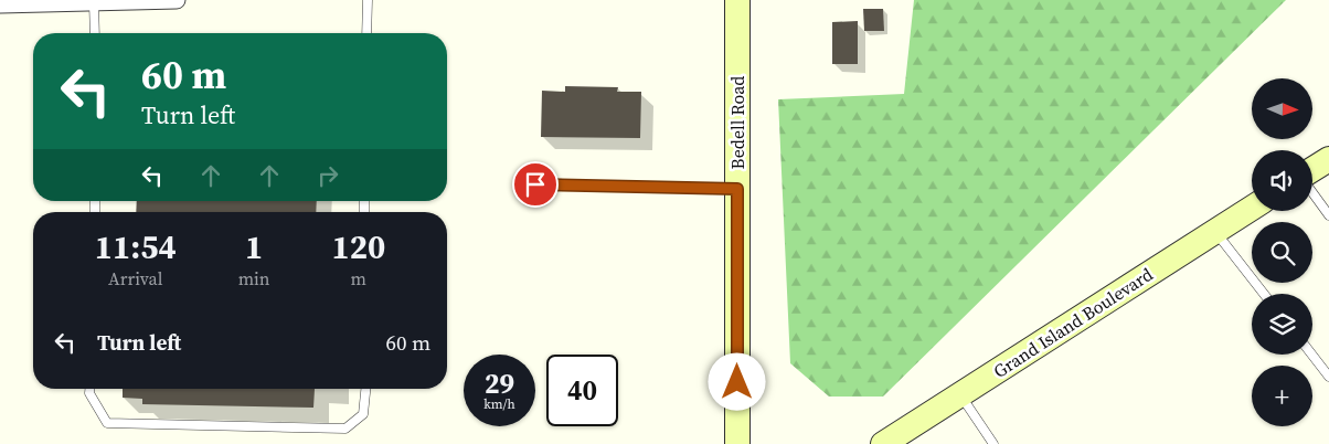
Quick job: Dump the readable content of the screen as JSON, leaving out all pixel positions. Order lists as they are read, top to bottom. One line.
{"streets":{"main road":["Bedell Road","Grand Island Boulevard"]},"north":"right","page":{"turn":["60 m","Turn left"],"map_buttons":"+","eta":["11:54","Arrival","1","min","120","m"],"list":[{"name":"Turn left","value":"60 m"}],"speed":"29 km/h","limit":"40"}}
